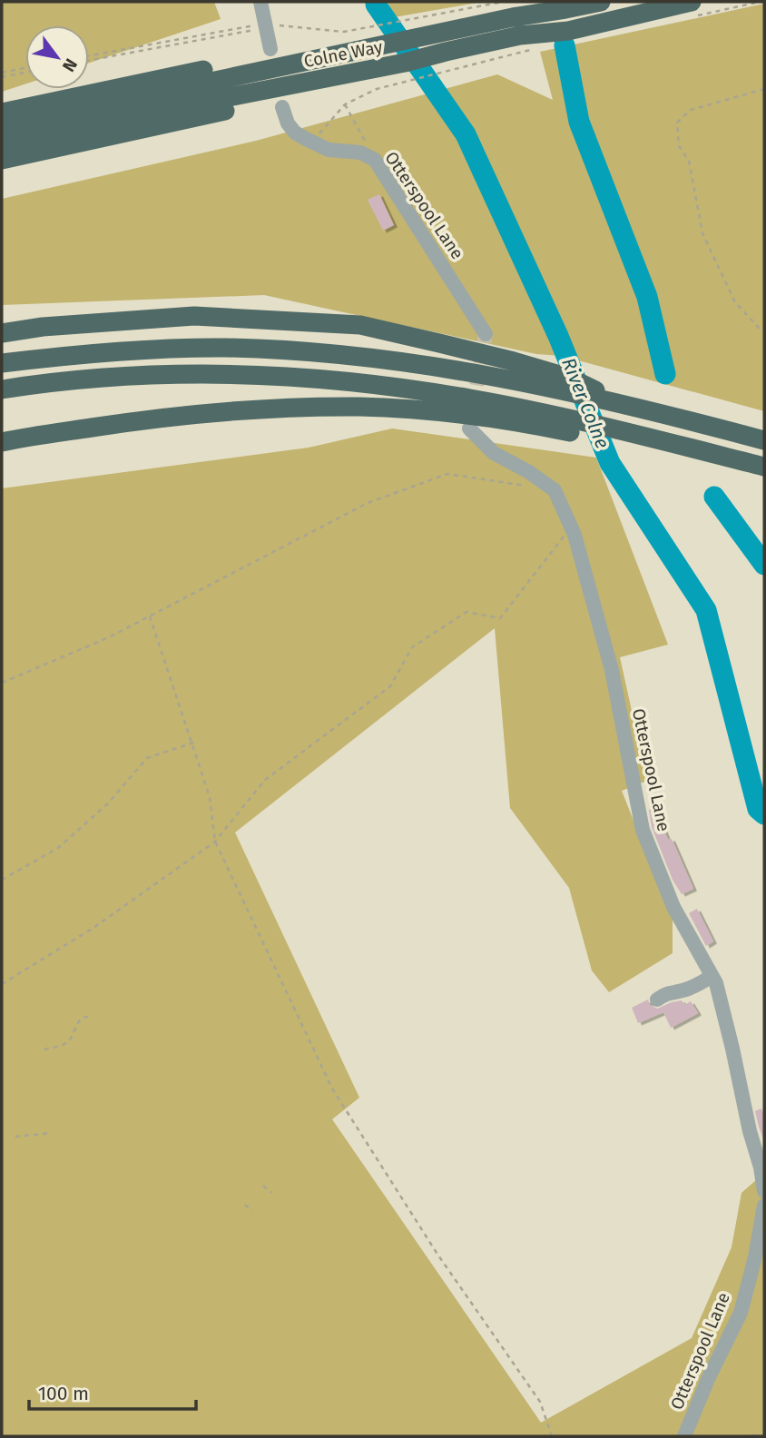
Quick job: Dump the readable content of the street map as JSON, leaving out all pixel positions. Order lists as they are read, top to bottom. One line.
{"streets":{"highway":["Colne Way"],"street":["Otterspool Lane"]},"water":["River Colne"],"scale_bar":"100 m","north":"bottom right"}
